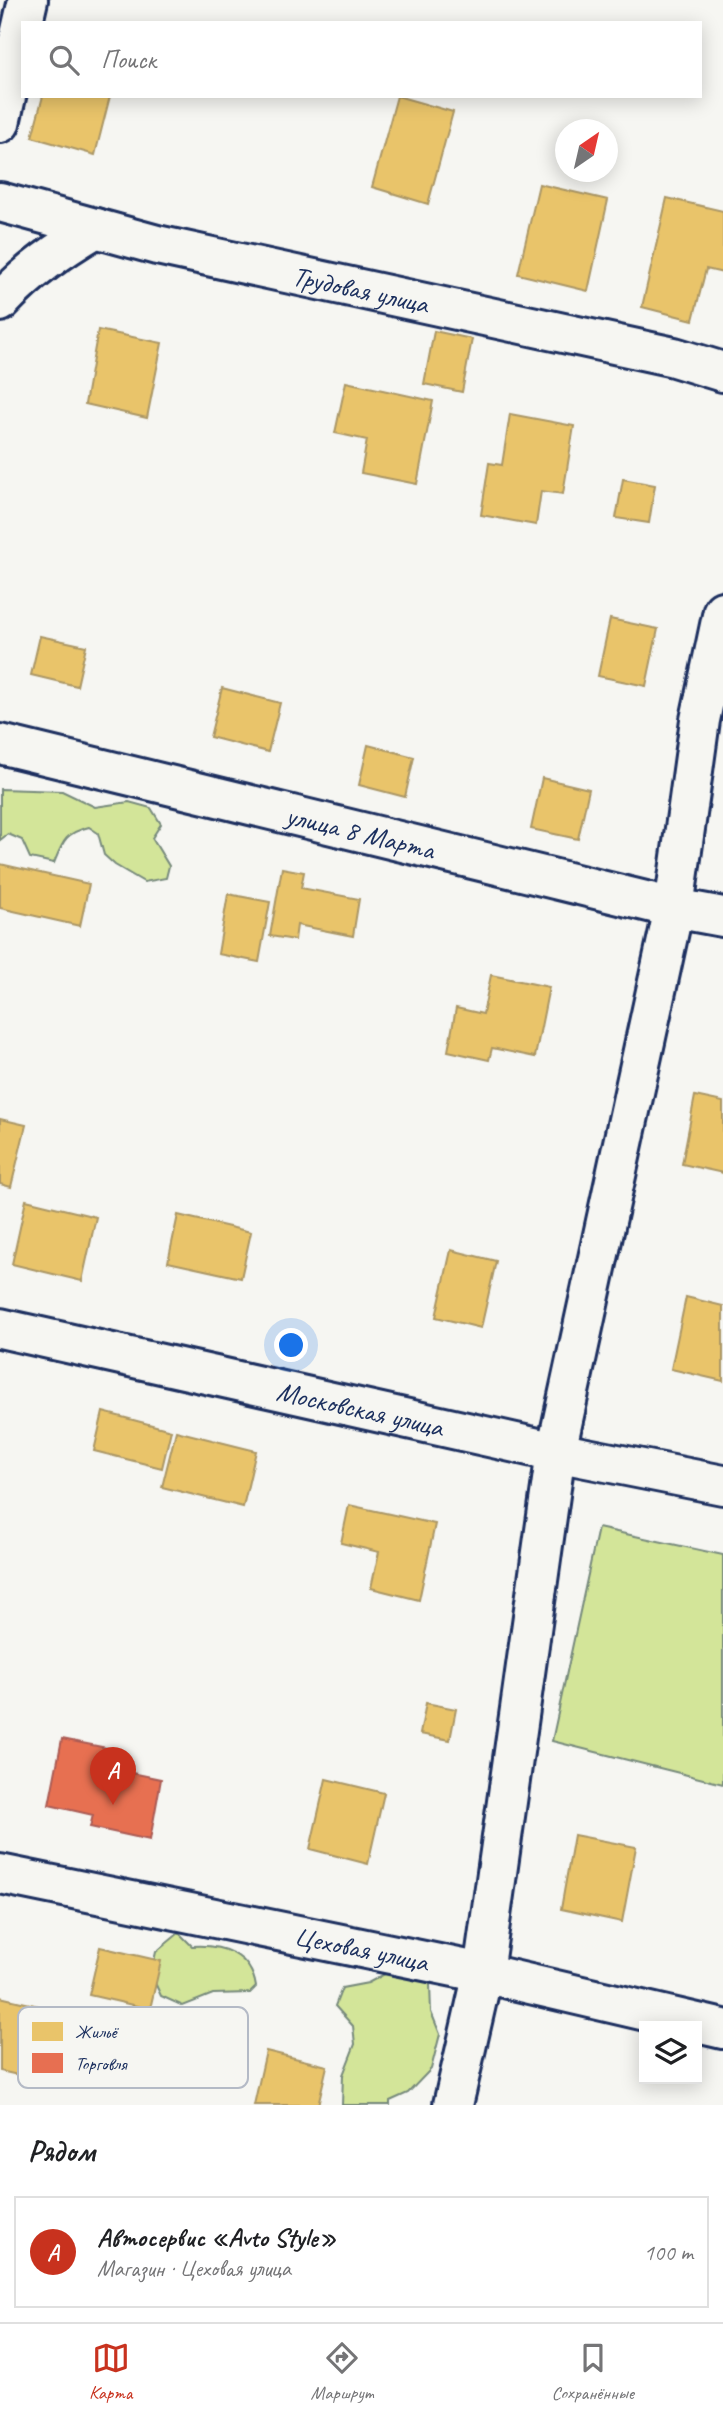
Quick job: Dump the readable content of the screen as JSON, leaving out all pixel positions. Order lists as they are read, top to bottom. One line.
{"streets":{"street":["Трудовая улица","улица 8 Марта","Московская улица","Цеховая улица"]},"legend":["Жильё","Торговля"],"north":"top right","page":{"search":"Поиск","pins":"A","heading":"Рядом","list":[{"mark":"A","name":"Автосервис «Avto Style»","note":"Магазин · Цеховая улица","value":"100 m"}],"nav":["Карта","Маршрут","Сохранённые"]}}
